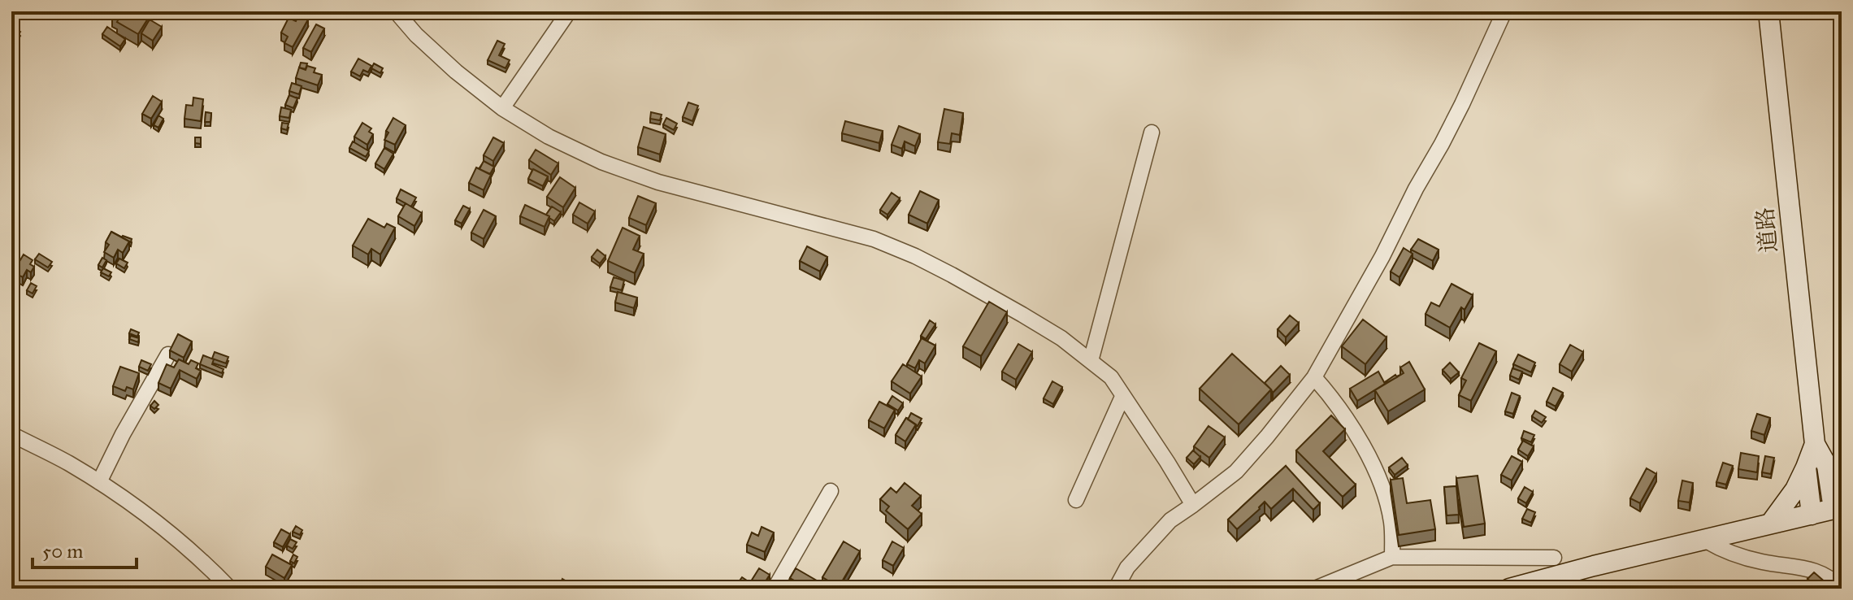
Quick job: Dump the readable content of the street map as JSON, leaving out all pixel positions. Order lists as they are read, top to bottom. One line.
{"streets":{"main road":["道路"]},"scale_bar":"50 m"}
